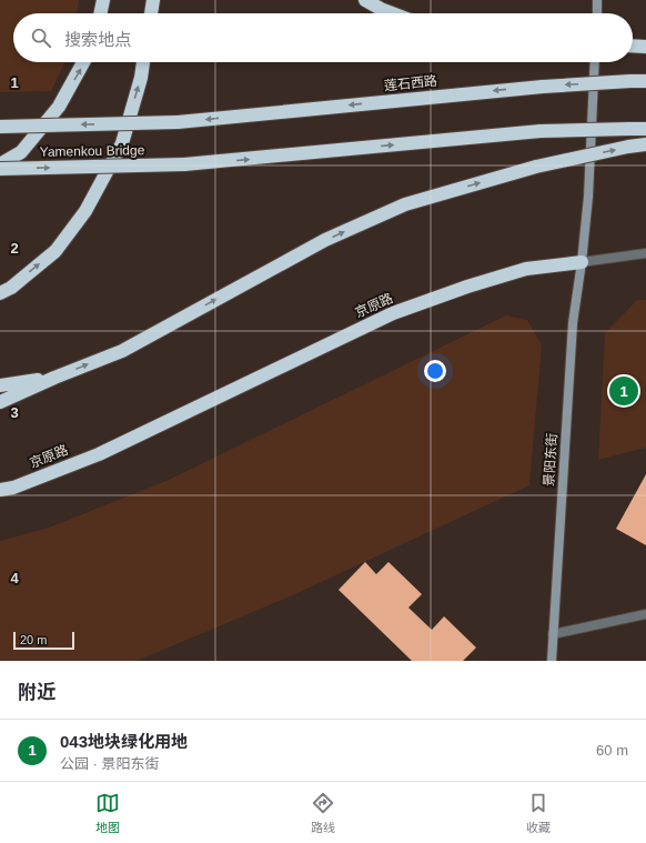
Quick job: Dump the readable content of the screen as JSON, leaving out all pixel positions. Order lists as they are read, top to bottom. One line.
{"streets":{"highway":["莲石西路","Yamenkou Bridge","京原路"],"street":["景阳东街"]},"crossings":[["莲石西路","Yamenkou Bridge"],["京原路","景阳东街"]],"scale_bar":"20 m","page":{"search":"搜索地点","pins":"1","scale":"20 m","heading":"附近","list":[{"mark":"1","name":"043地块绿化用地","note":"公园 · 景阳东街","value":"60 m"}],"nav":["地图","路线","收藏"]},"grid":{"rows":["1","2","3","4"]}}
